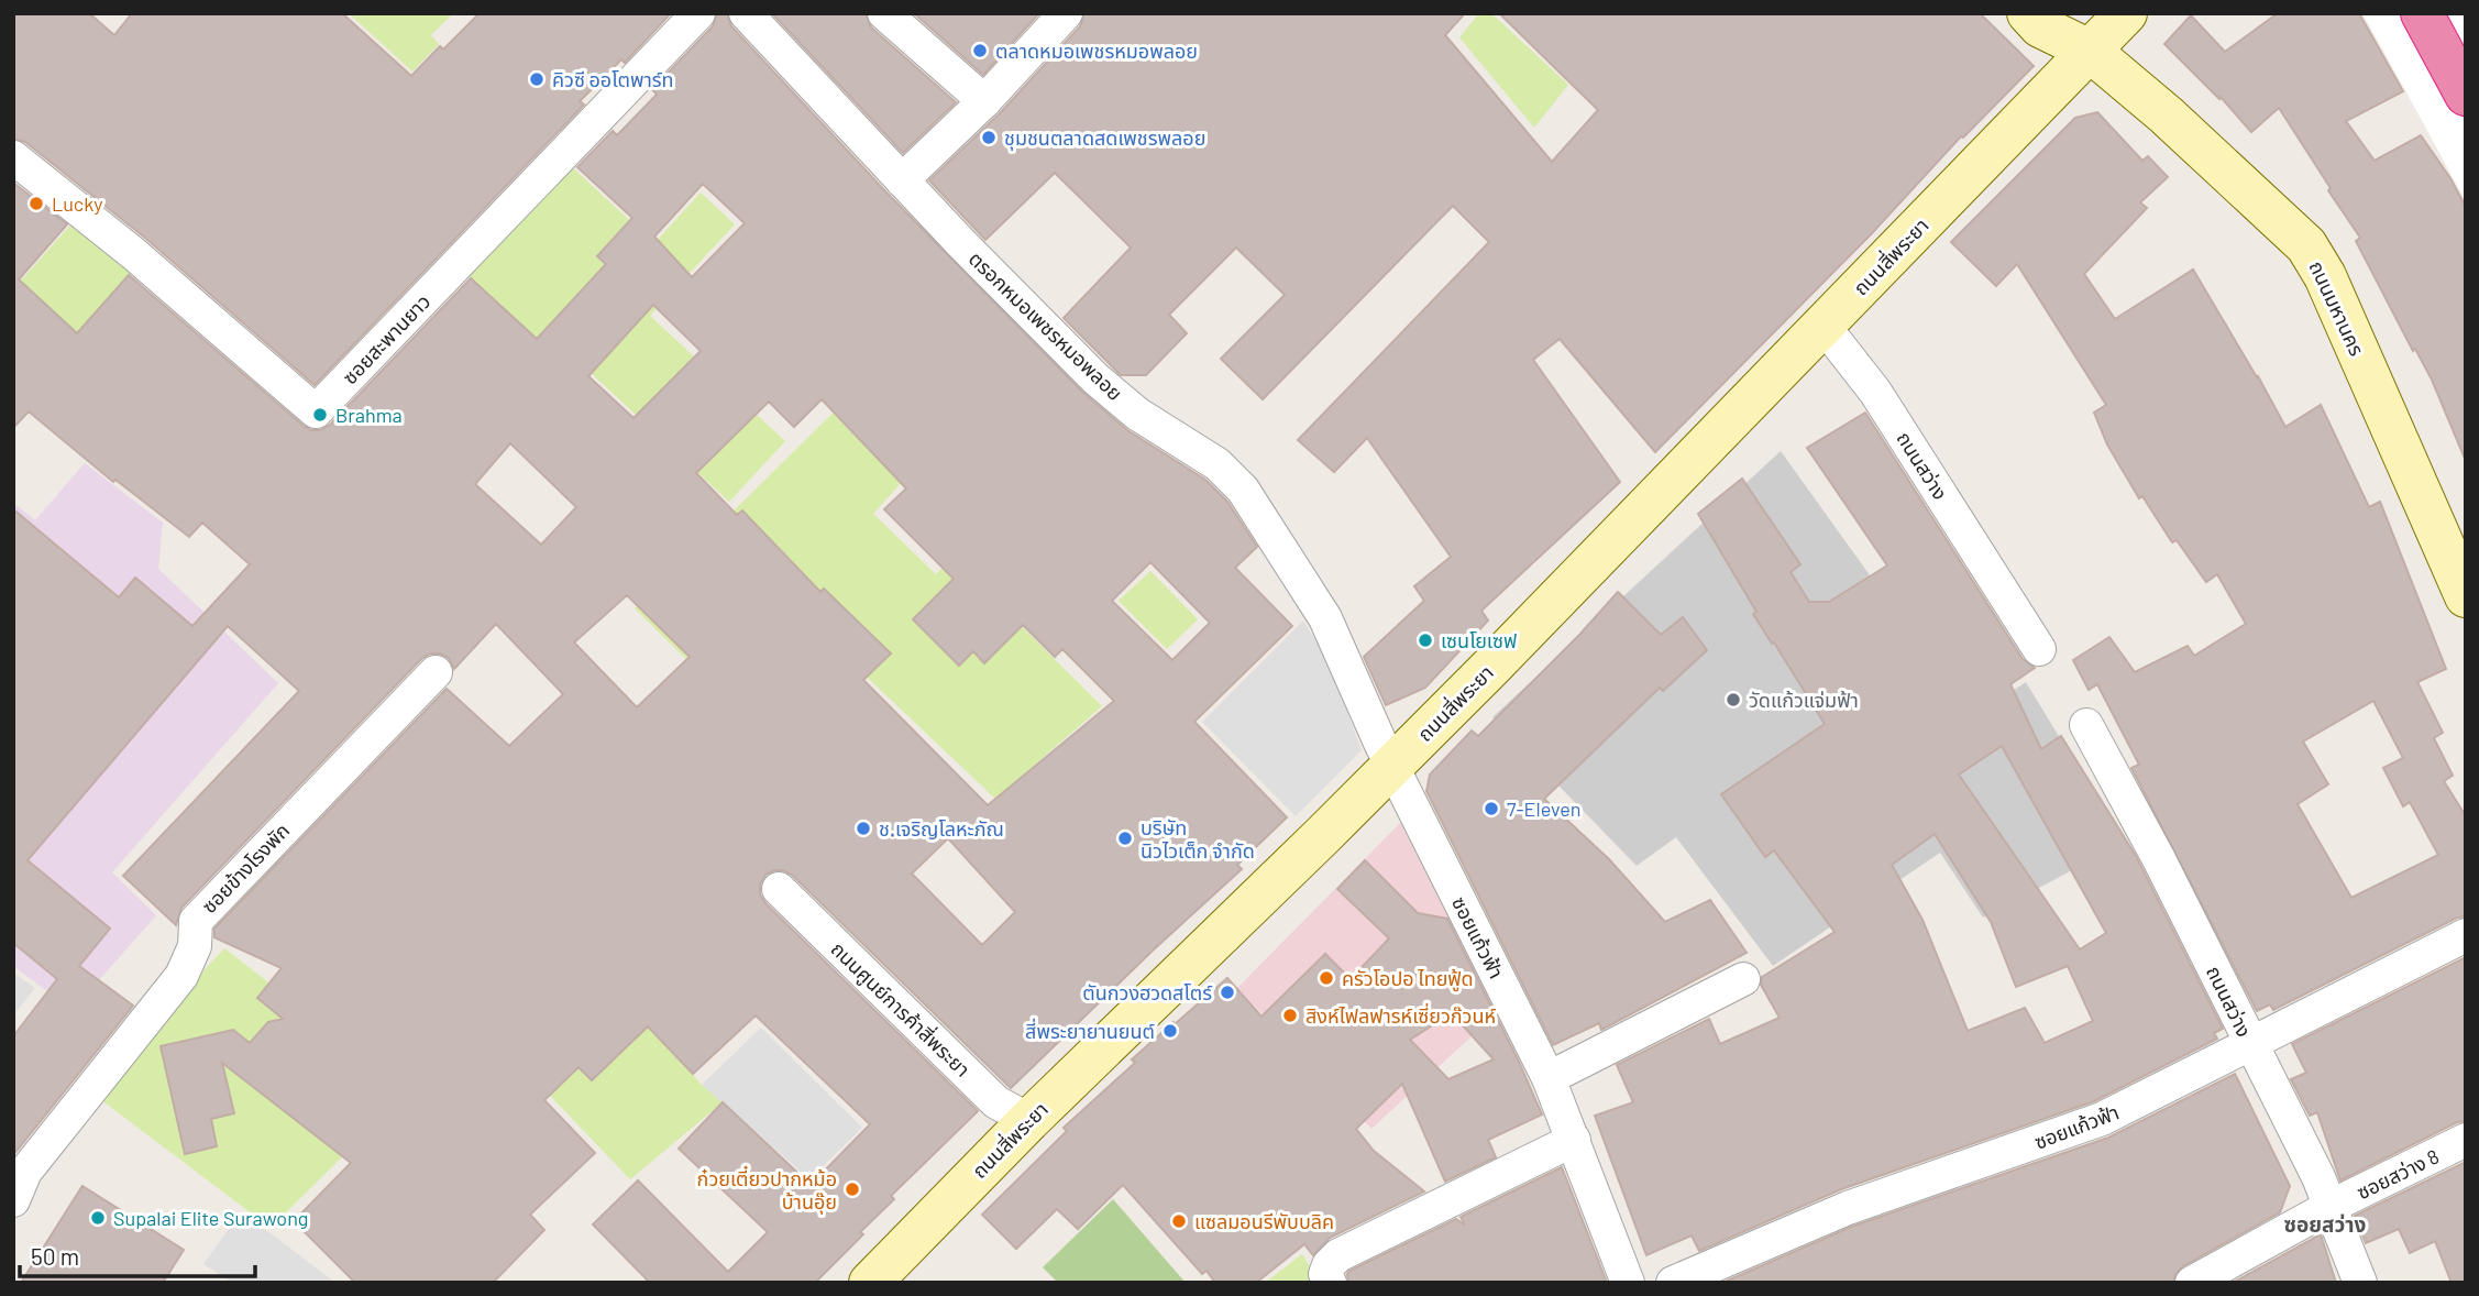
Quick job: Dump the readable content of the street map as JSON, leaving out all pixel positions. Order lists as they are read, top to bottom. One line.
{"streets":{"main road":["ถนนสี่พระยา","ถนนมหานคร"],"street":["ตรอกหมอเพชรหมอพลอย","ซอยสะพานยาว","ถนนสว่าง","ซอยข้างโรงพัก","ซอยแก้วฟ้า","ถนนศูนย์การค้าสี่พระยา","ซอยสว่าง 8"]},"crossings":[["ถนนสี่พระยา","ถนนมหานคร"],["ถนนสี่พระยา","ตรอกหมอเพชรหมอพลอย"],["ถนนสี่พระยา","ถนนสว่าง"],["ถนนสี่พระยา","ซอยแก้วฟ้า"],["ถนนสี่พระยา","ถนนศูนย์การค้าสี่พระยา"],["ตรอกหมอเพชรหมอพลอย","ซอยแก้วฟ้า"],["ถนนสว่าง","ซอยแก้วฟ้า"],["ถนนสว่าง","ซอยสว่าง 8"]],"districts":["ซอยสว่าง"],"places":["ตลาดหมอเพชรหมอพลอย","คิวซี ออโตพาร์ท","ชุมชนตลาดสดเพชรพลอย","Lucky","Brahma","เซนโยเซฟ","วัดแก้วแจ่มฟ้า","7-Eleven","ช.เจริญโลหะภัณ","บริษัท นิวไวเต็ก จำกัด","ครัวโอปอ ไทยฟู้ด","ตันกวงฮวดสโตร์","สิงห์ไฟลฟารห์เซี่ยวก๊วนห์","สี่พระยายานยนต์","ก๋วยเตี๋ยวปากหม้อ บ้านอุ๊ย","Supalai Elite Surawong","แซลมอนรีพับบลิค"],"scale_bar":"50 m"}
